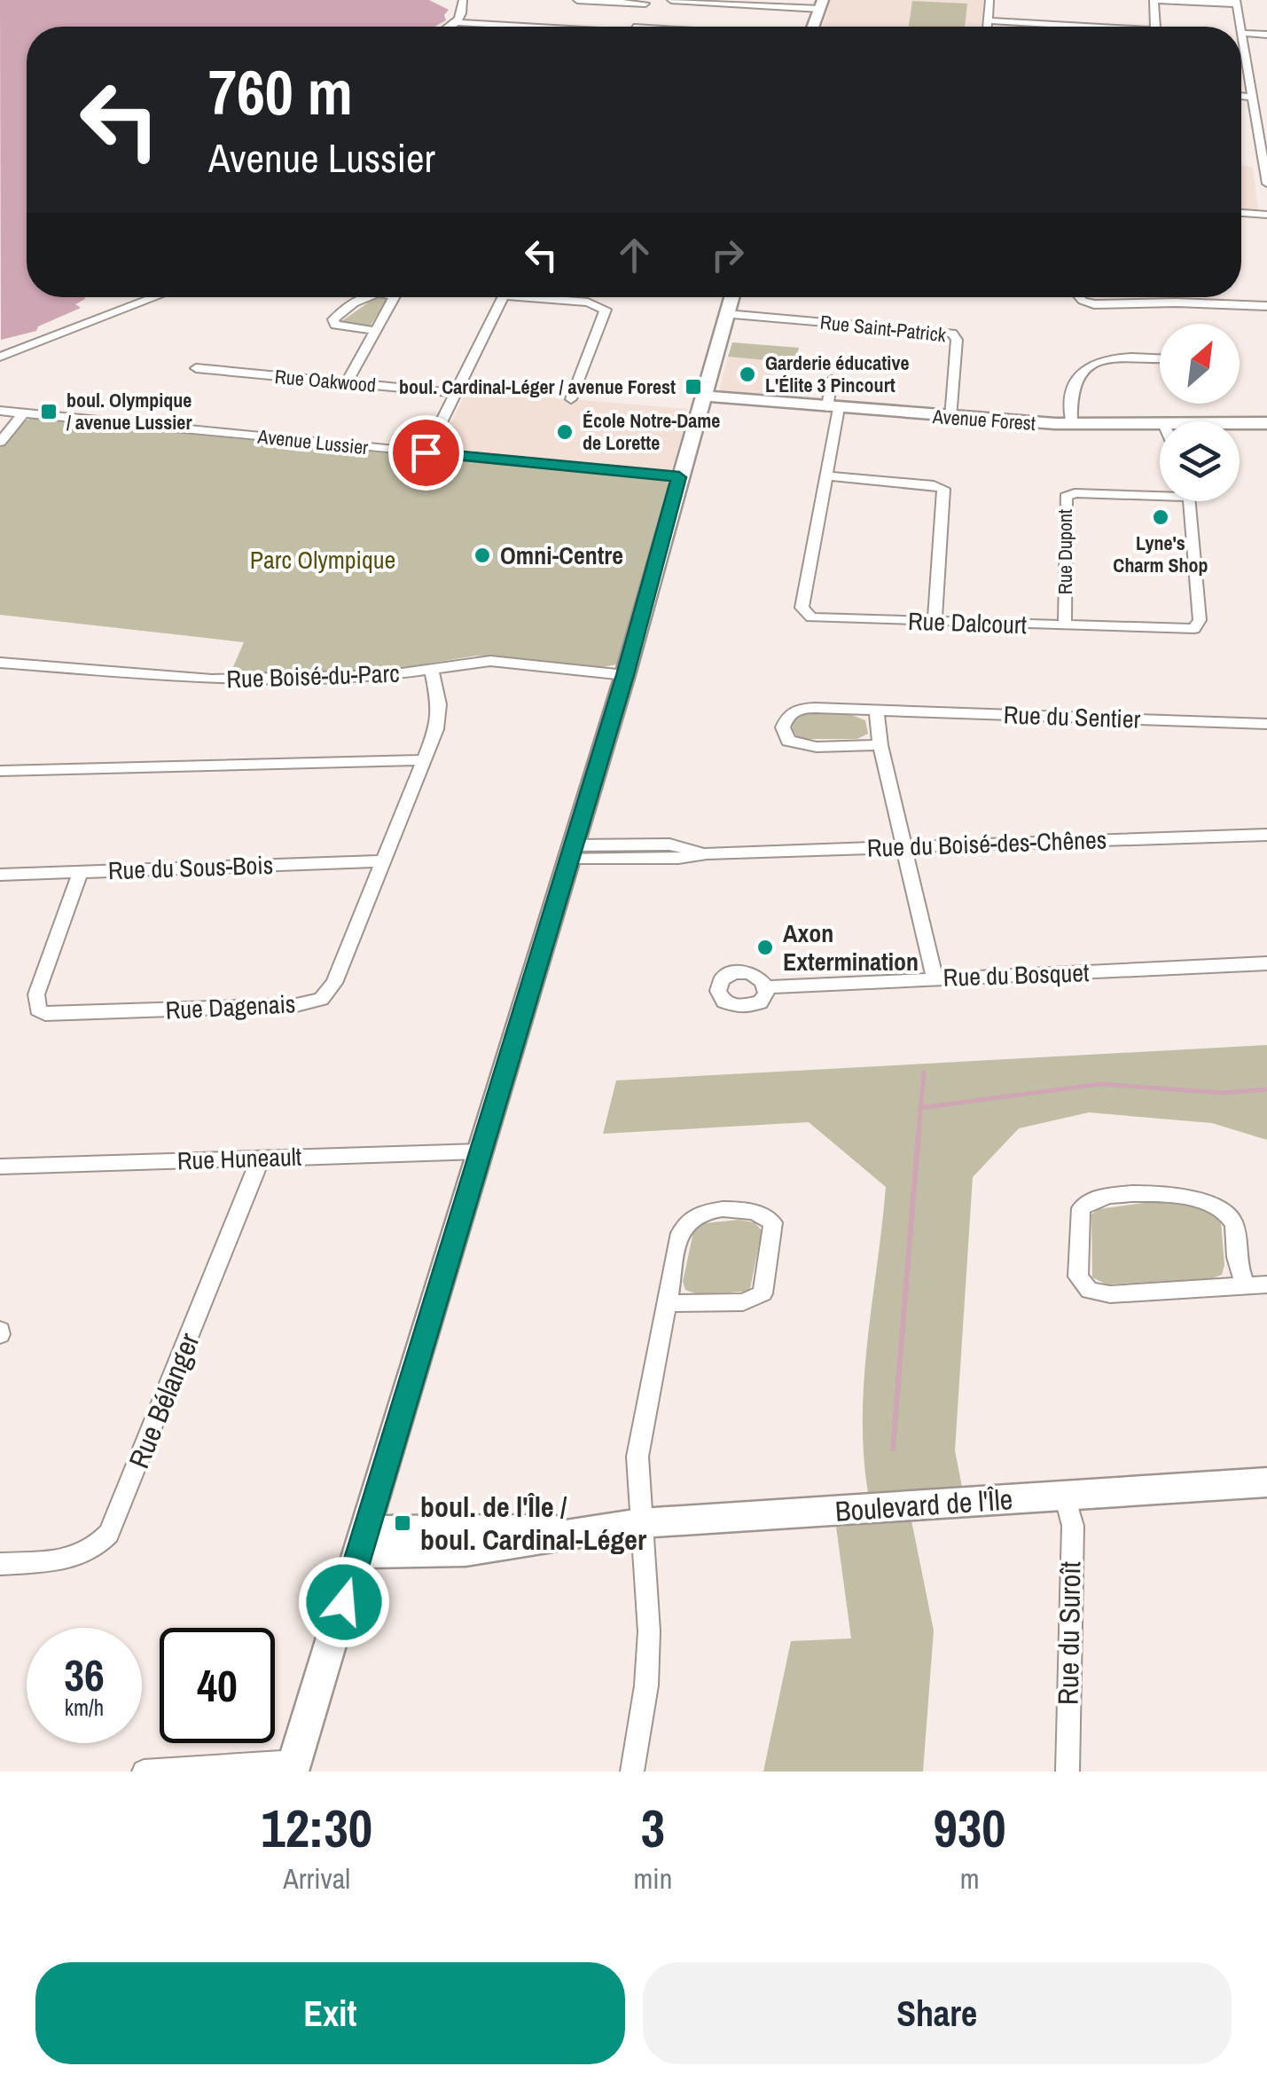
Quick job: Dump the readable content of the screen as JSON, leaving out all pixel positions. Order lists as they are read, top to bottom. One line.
{"streets":{"street":["Rue Saint-Patrick","Rue Oakwood","Avenue Forest","Avenue Lussier","Rue Dupont","Rue Dalcourt","Rue Boisé-du-Parc","Rue du Sentier","Rue du Boisé-des-Chênes","Rue du Sous-Bois","Rue du Bosquet","Rue Dagenais","Rue Huneault","Rue Bélanger","Boulevard de l'Île","Rue du Suroît"]},"crossings":[["Rue Saint-Patrick","Avenue Forest"],["Avenue Forest","Rue Dalcourt"],["Rue Dupont","Rue Dalcourt"],["Rue Boisé-du-Parc","Rue Dagenais"],["Rue du Sous-Bois","Rue Dagenais"],["Rue Huneault","Rue Bélanger"],["Boulevard de l'Île","Rue du Suroît"]],"parks":["Parc Olympique"],"places":{"other":["Garderie éducative L'Élite 3 Pincourt","École Notre-Dame de Lorette","Lyne's Charm Shop","Omni-Centre","Axon Extermination"],"transit":["boul. Cardinal-Léger / avenue Forest","boul. Olympique / avenue Lussier","boul. de l'Île / boul. Cardinal-Léger"]},"north":"top right","page":{"turn":["760 m","Avenue Lussier"],"speed":"36 km/h","limit":"40","eta":["12:30","Arrival","3","min","930","m"],"buttons":["Exit","Share"]}}
